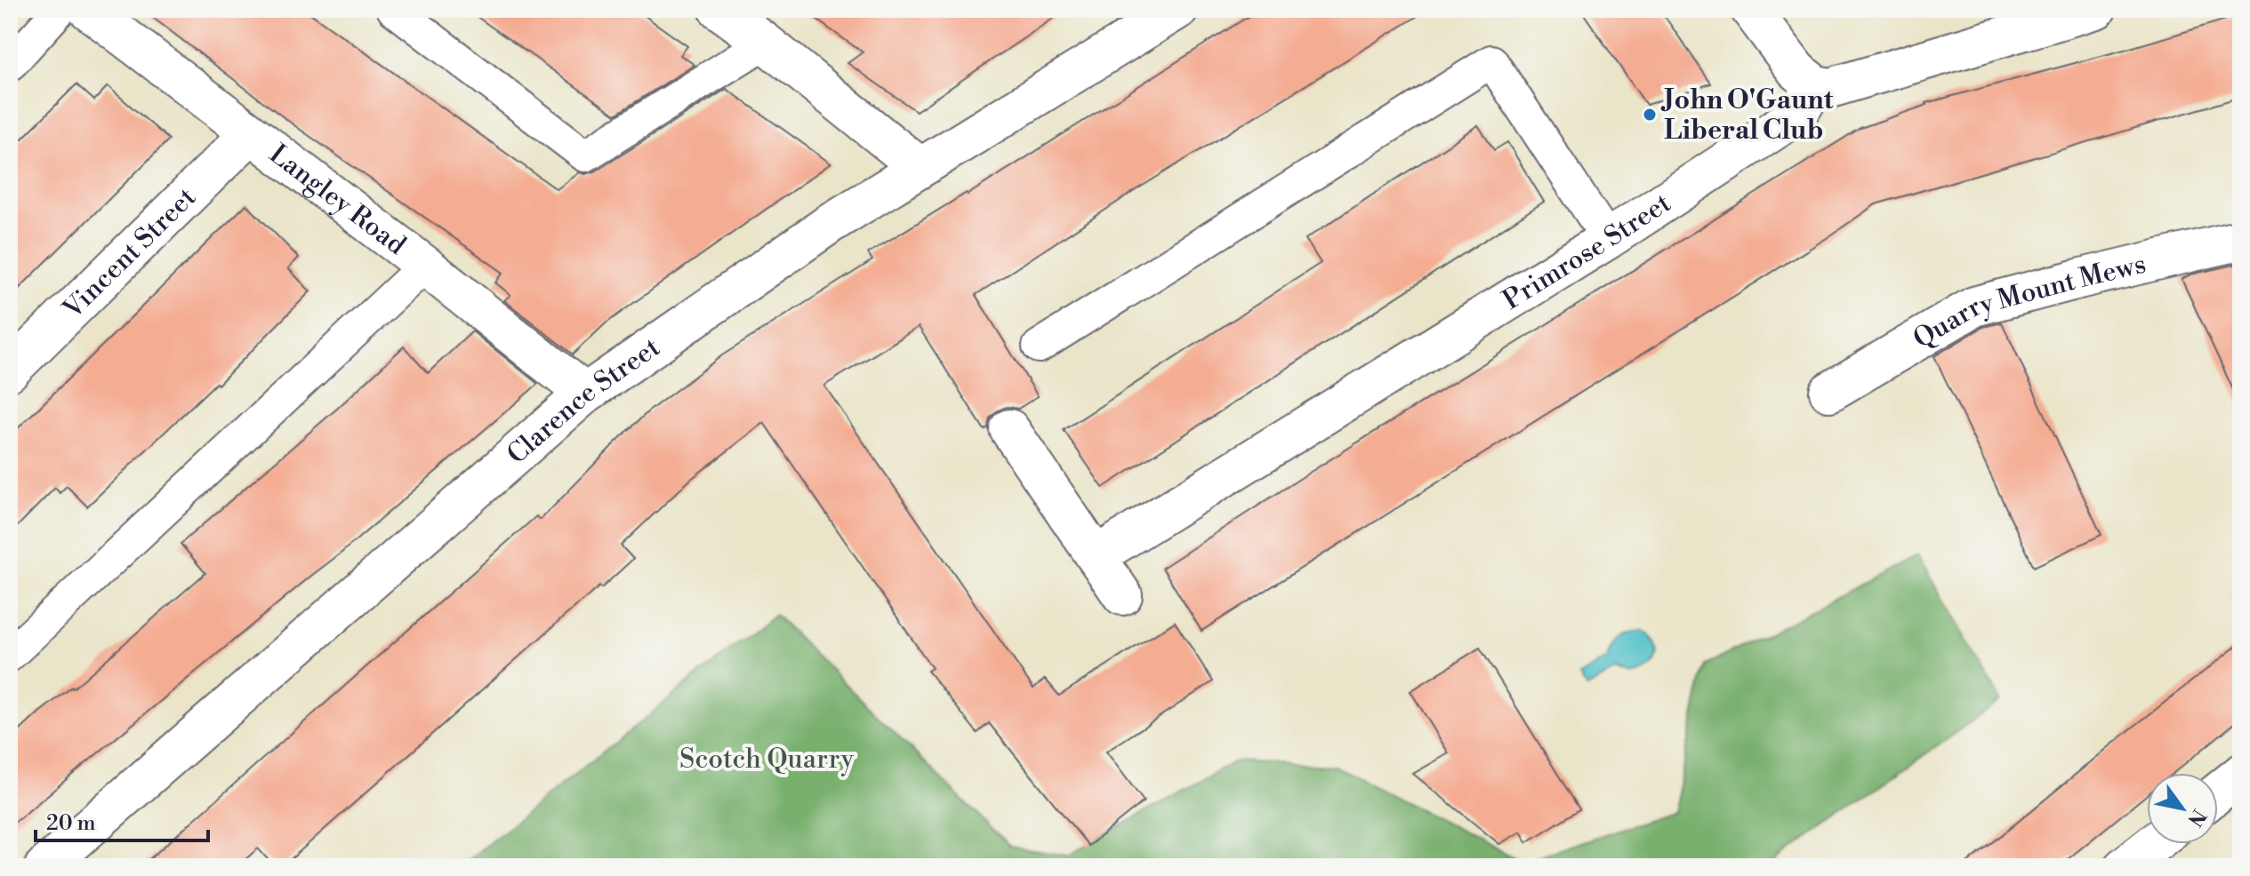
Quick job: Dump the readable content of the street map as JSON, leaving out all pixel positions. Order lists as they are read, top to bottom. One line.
{"streets":{"street":["Langley Road","Primrose Street","Vincent Street","Quarry Mount Mews","Clarence Street"]},"crossings":[["Langley Road","Vincent Street"],["Langley Road","Clarence Street"]],"parks":["Scotch Quarry"],"places":["John O'Gaunt Liberal Club"],"scale_bar":"20 m","north":"bottom right"}
